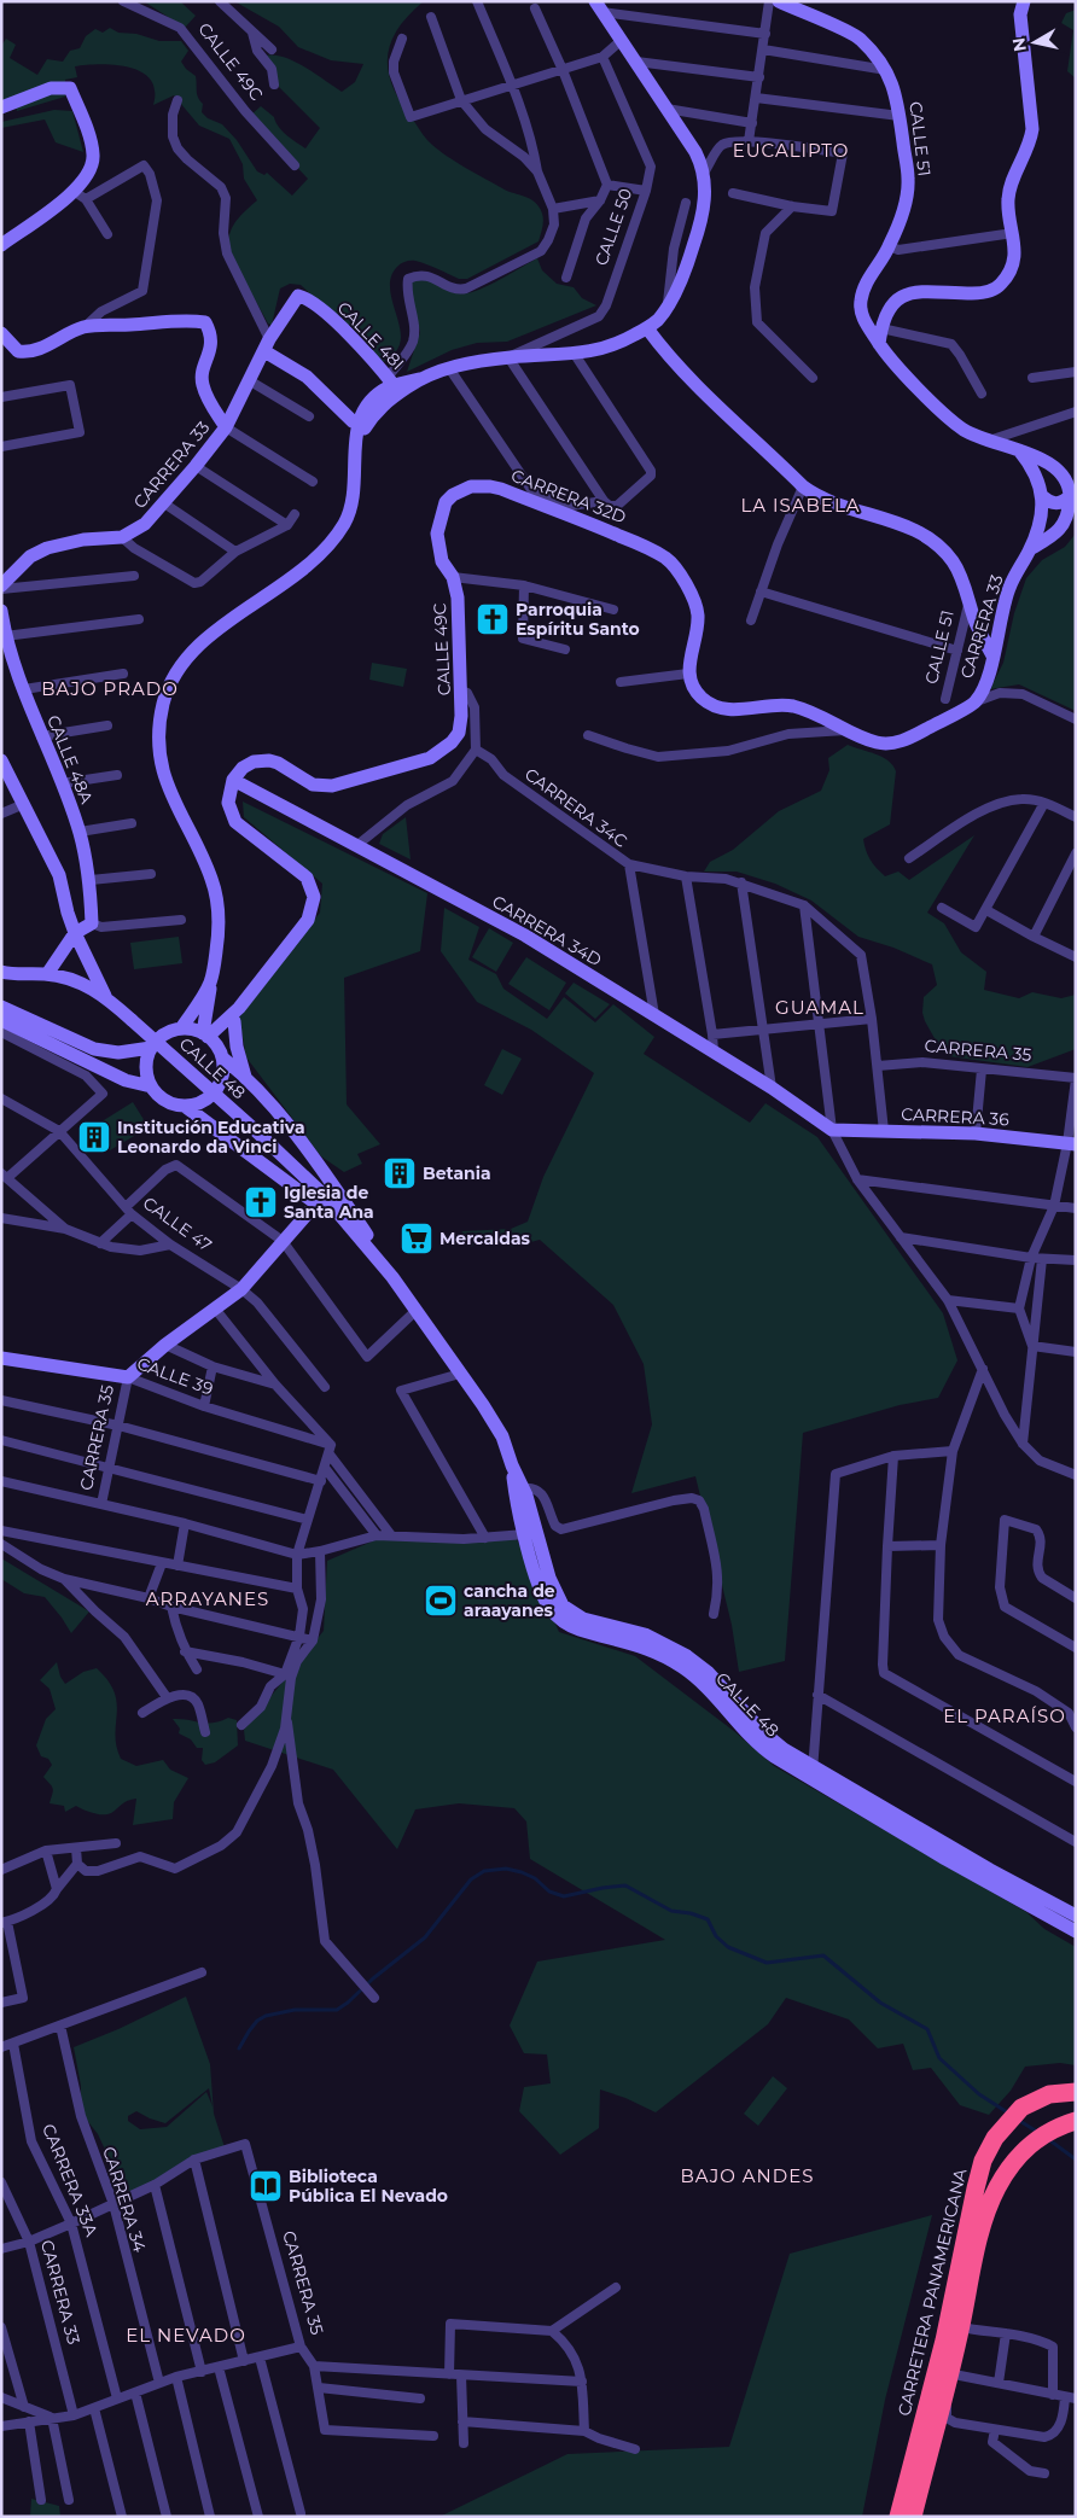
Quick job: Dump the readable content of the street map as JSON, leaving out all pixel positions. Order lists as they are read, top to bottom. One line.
{"streets":{"highway":["CARRETERA PANAMERICANA"],"street":["CALLE 49C","CALLE 51","CALLE 50","CALLE 48I","CARRERA 33","CARRERA 32D","CALLE 48A","CARRERA 34C","CARRERA 34D","CARRERA 35","CALLE 48","CARRERA 36","CALLE 47","CALLE 39","CARRERA 33A","CARRERA 34"]},"crossings":[["CALLE 49C","CARRERA 32D"],["CALLE 49C","CARRERA 34D"],["CALLE 48I","CARRERA 33"],["CARRERA 33","CARRERA 32D"],["CARRERA 34D","CARRERA 36"],["CARRERA 35","CALLE 39"]],"districts":["EUCALIPTO","LA ISABELA","BAJO PRADO","GUAMAL","ARRAYANES","EL PARAÍSO","BAJO ANDES","EL NEVADO"],"places":{"church":["Parroquia Espíritu Santo","Iglesia de Santa Ana"],"building":["Institución Educativa Leonardo da Vinci","Betania"],"supermarket":["Mercaldas"],"sports":["cancha de araayanes"],"library":["Biblioteca Pública El Nevado"]},"north":"left"}
